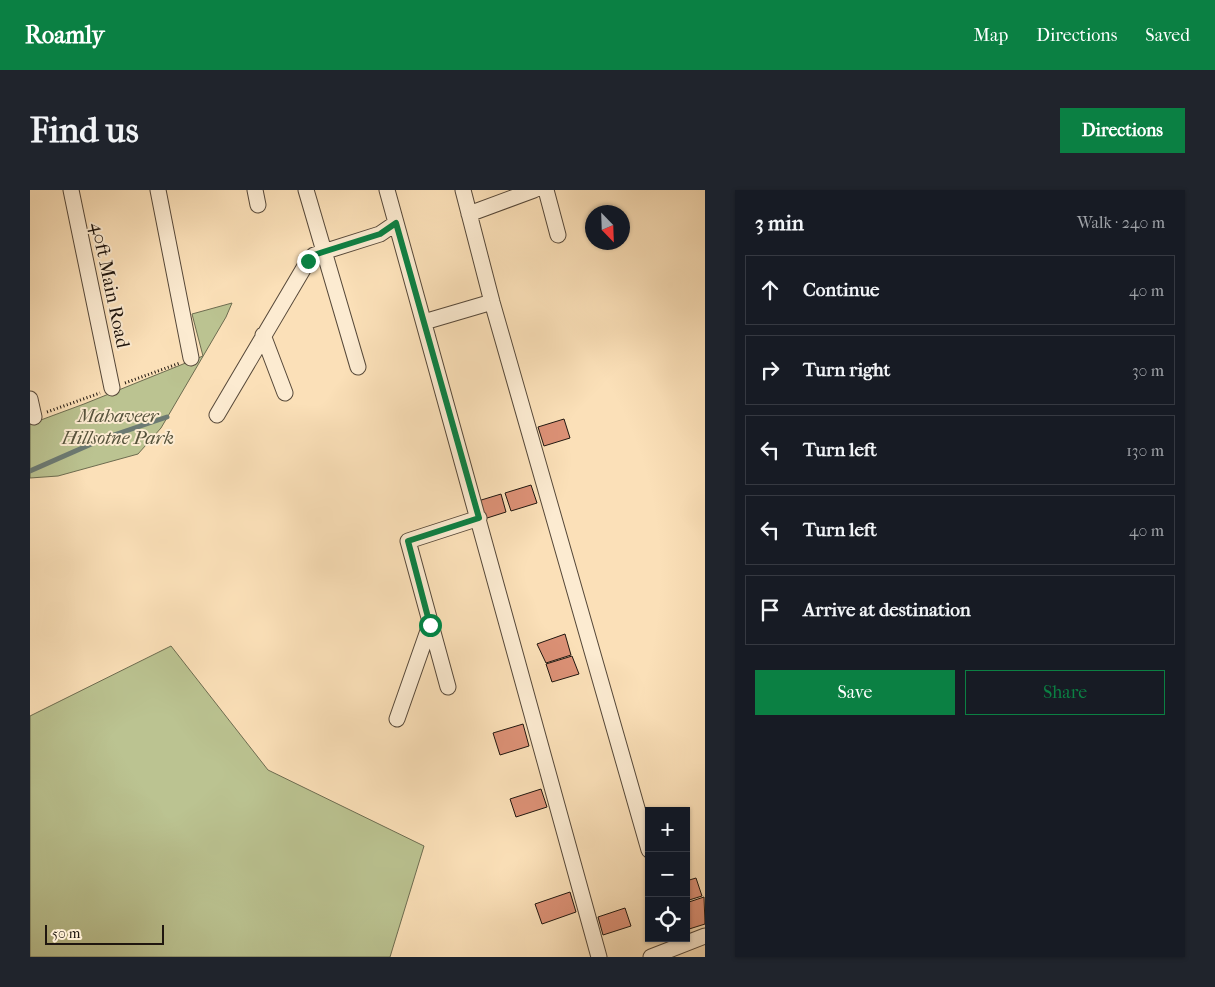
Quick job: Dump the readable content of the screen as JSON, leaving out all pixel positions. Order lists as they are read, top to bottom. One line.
{"streets":{"street":["40ft Main Road"]},"parks":["Mahaveer Hillsotne Park"],"scale_bar":"50 m","north":"bottom right","page":{"header":"Roamly","nav":["Map","Directions","Saved"],"buttons":["Directions",["Save","Share"]],"title":"Find us","heading":["3 min","Walk · 240 m"],"list":[["Continue","40 m"],["Turn right","30 m"],["Turn left","130 m"],["Turn left","40 m"],"Arrive at destination"],"map_buttons":["+","−"],"scale":"50 m"}}
